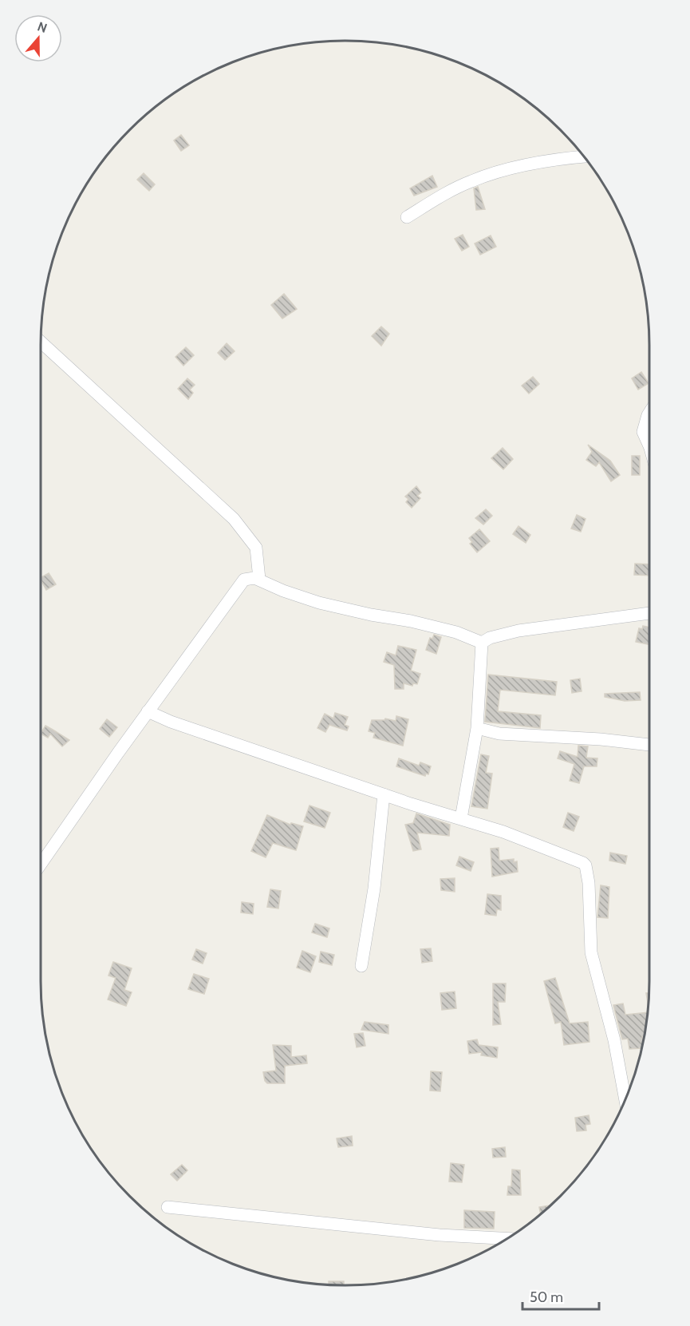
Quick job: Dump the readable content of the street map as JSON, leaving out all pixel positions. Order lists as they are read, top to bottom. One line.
{"scale_bar":"50 m","north":"top"}
